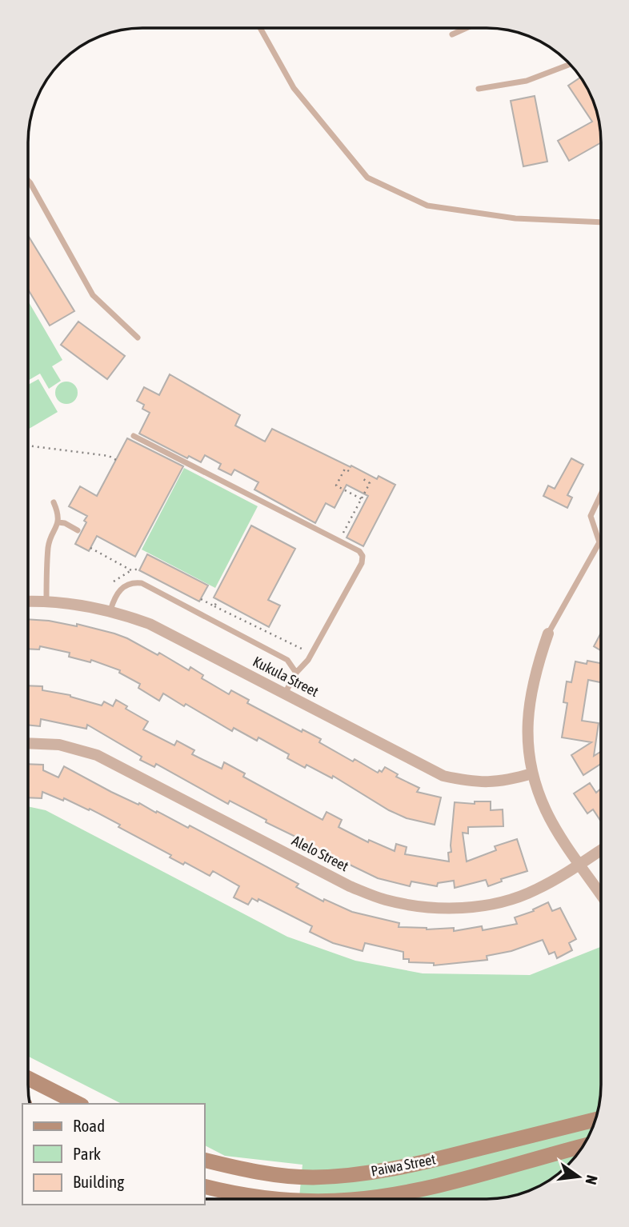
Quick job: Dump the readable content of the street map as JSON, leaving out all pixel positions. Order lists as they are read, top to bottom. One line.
{"streets":{"street":["Kukula Street","Alelo Street","Paiwa Street"]},"legend":["Road","Park","Building"],"north":"right"}
